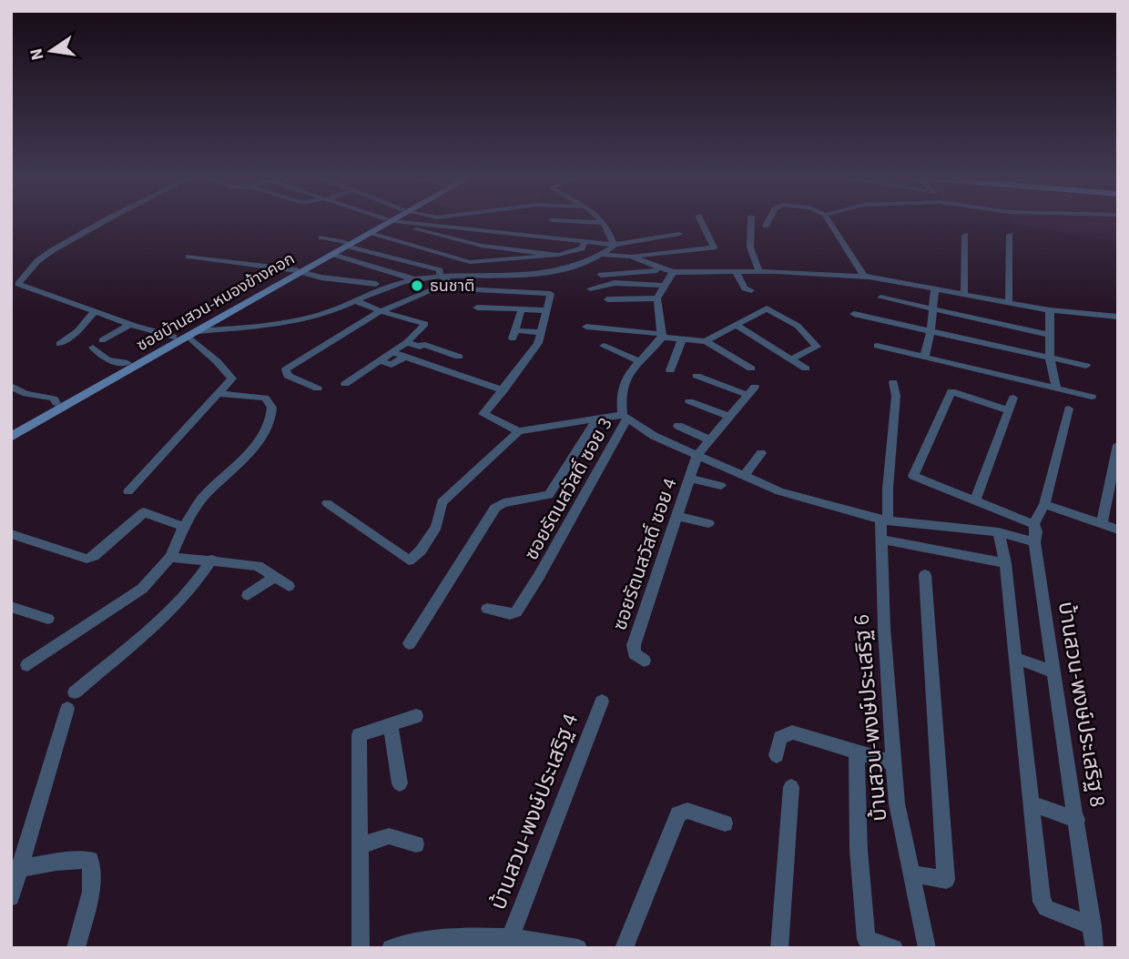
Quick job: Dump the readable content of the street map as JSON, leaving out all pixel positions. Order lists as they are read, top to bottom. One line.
{"streets":{"main road":["ซอยบ้านสวน-หนองข้างคอก"],"street":["ซอยรัตนสวัสดิ์ ซอย 3","ซอยรัตนสวัสดิ์ ซอย 4","บ้านสวน-พงษ์ประเสริฐ 8","บ้านสวน-พงษ์ประเสริฐ 6","บ้านสวน-พงษ์ประเสริฐ 4"]},"places":["ธนชาติ"],"north":"left"}
